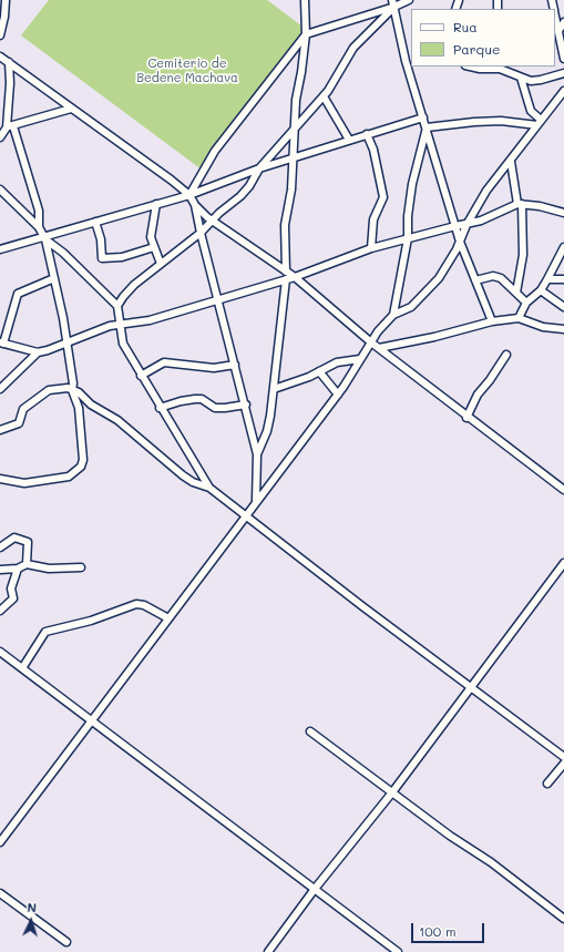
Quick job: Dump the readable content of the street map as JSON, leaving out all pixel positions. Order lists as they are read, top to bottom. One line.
{"parks":["Cemiterio de Bedene Machava"],"legend":["Rua","Parque"],"scale_bar":"100 m","north":"top"}
